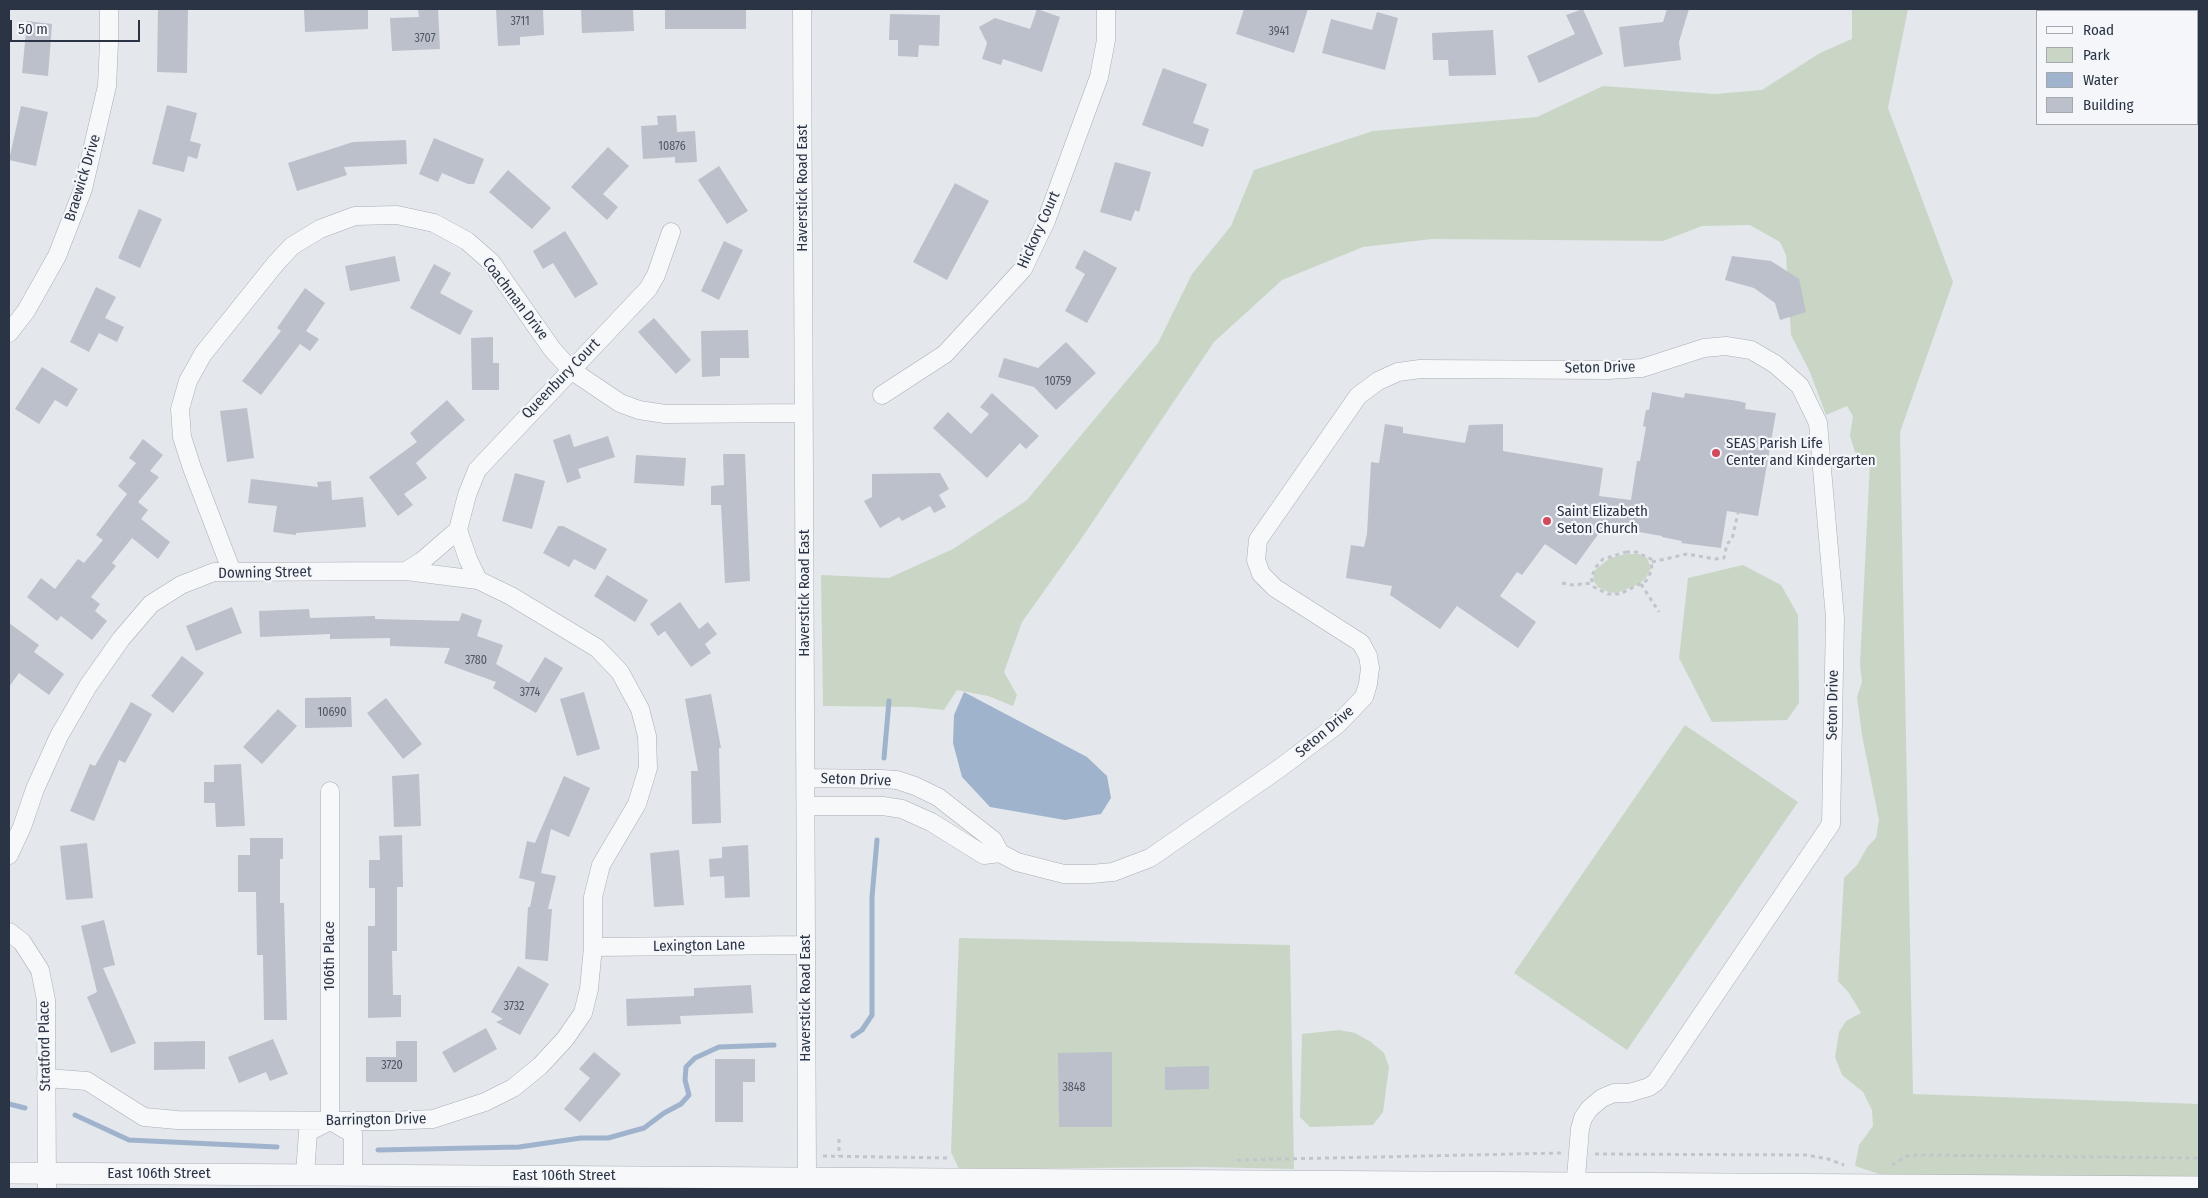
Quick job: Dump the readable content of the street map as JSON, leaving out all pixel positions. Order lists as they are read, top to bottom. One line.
{"streets":{"street":["Braewick Drive","Haverstick Road East","Hickory Court","Coachman Drive","Seton Drive","Queenbury Court","Downing Street","Lexington Lane","106th Place","Stratford Place","Barrington Drive","East 106th Street"]},"crossings":[["Haverstick Road East","Coachman Drive"],["Haverstick Road East","Seton Drive"],["Haverstick Road East","Lexington Lane"],["Haverstick Road East","East 106th Street"],["Coachman Drive","Queenbury Court"],["Coachman Drive","Downing Street"],["Seton Drive","East 106th Street"],["Downing Street","Barrington Drive"],["Lexington Lane","Barrington Drive"],["106th Place","Barrington Drive"],["Stratford Place","Barrington Drive"],["Stratford Place","East 106th Street"]],"places":["SEAS Parish Life Center and Kindergarten","Saint Elizabeth Seton Church"],"house_numbers":["3711","3941","3707","10876","10759","3780","3774","10690","3732","3720","3848"],"legend":["Road","Park","Water","Building"],"scale_bar":"50 m"}
